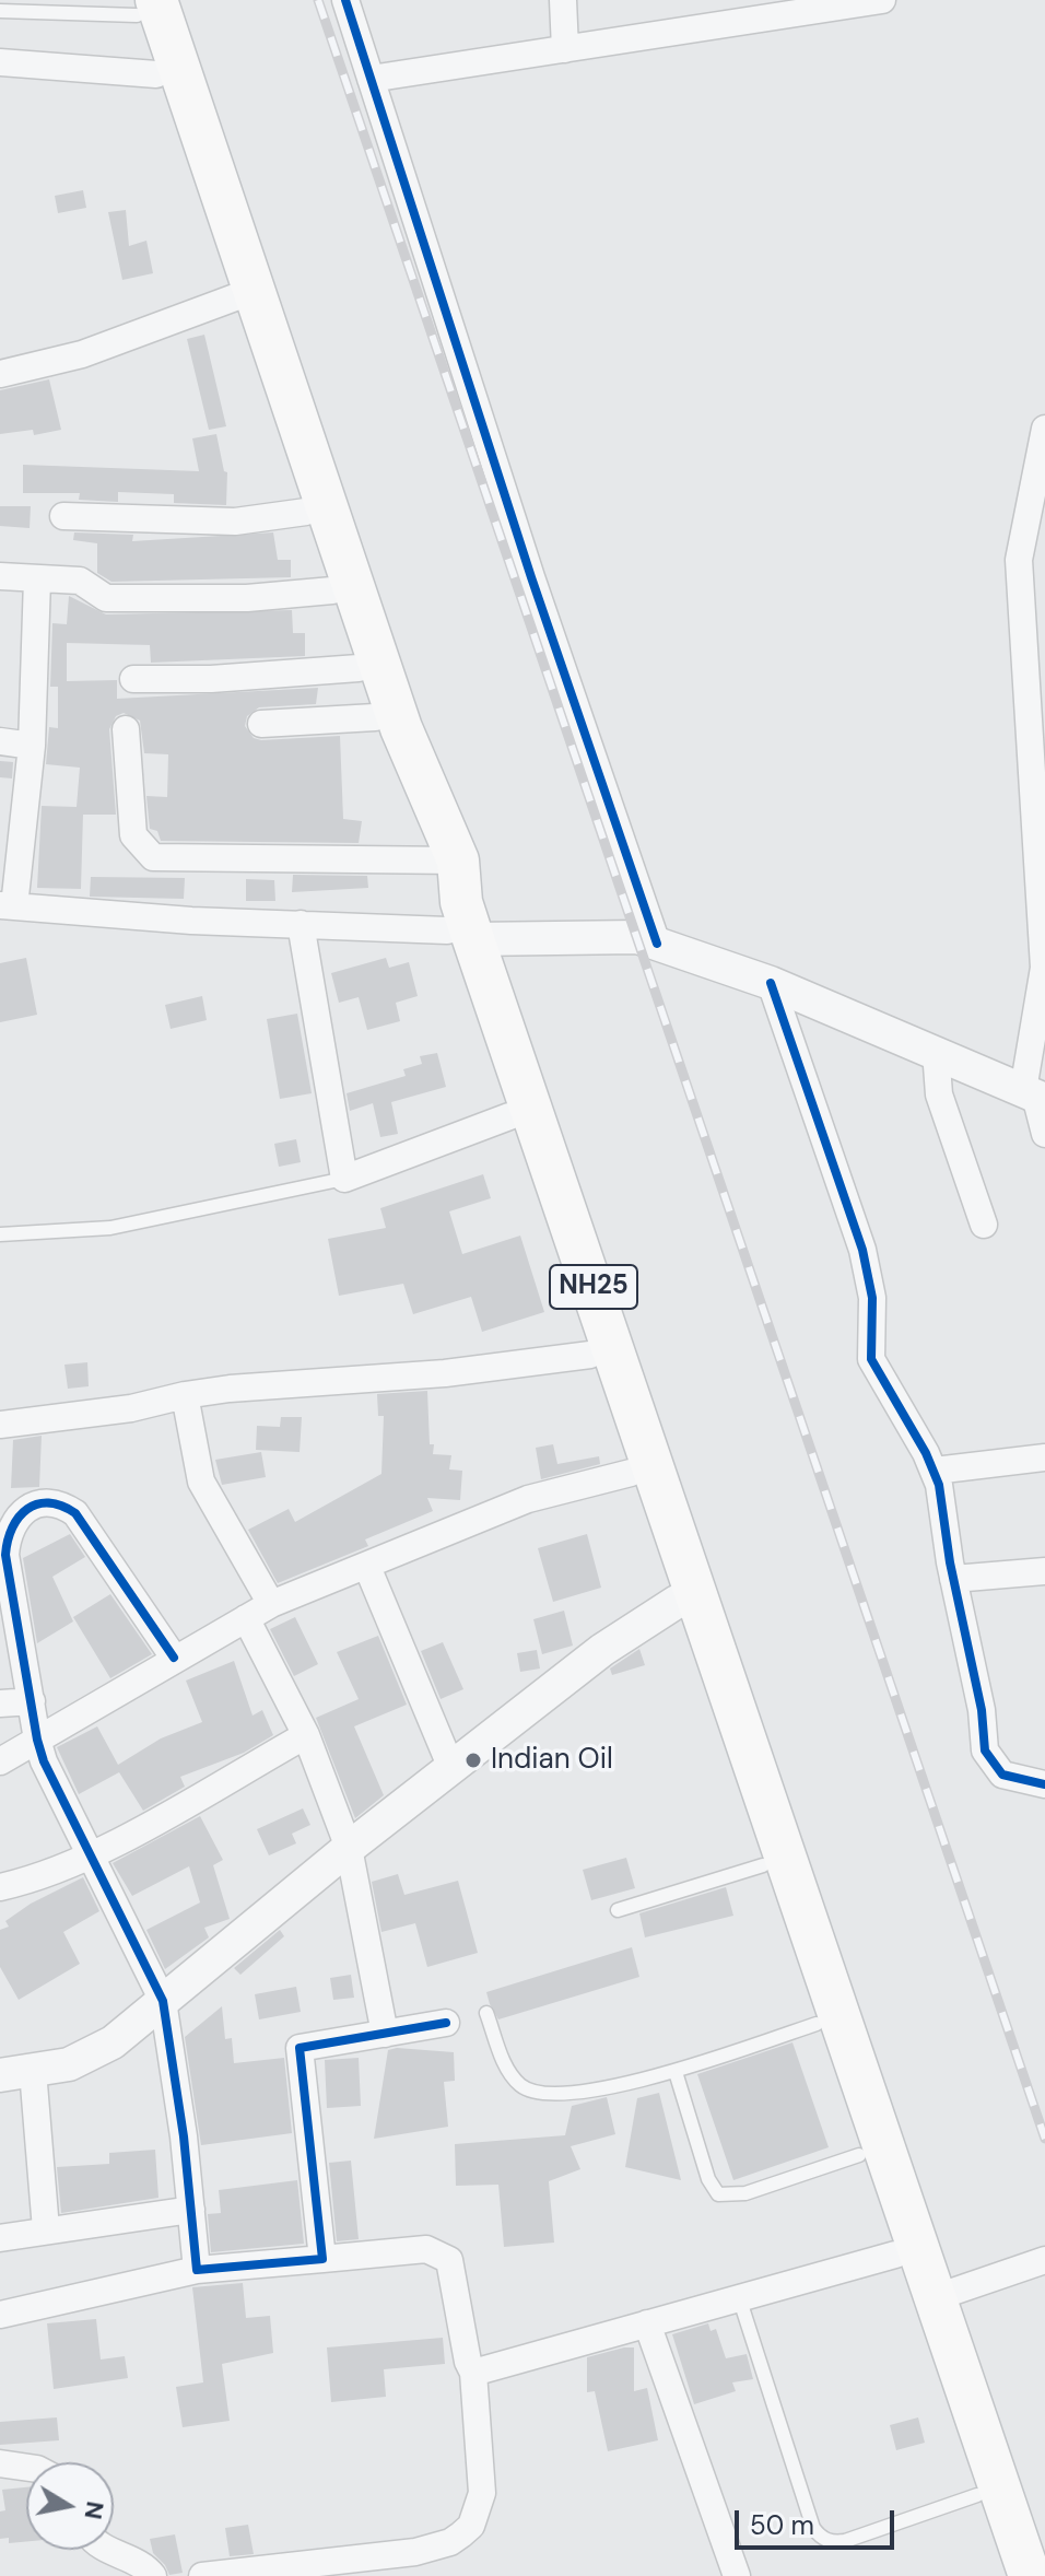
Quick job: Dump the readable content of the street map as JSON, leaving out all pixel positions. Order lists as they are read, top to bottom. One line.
{"streets":{"main road":["NH25"]},"places":["Indian Oil"],"scale_bar":"50 m","north":"right"}
